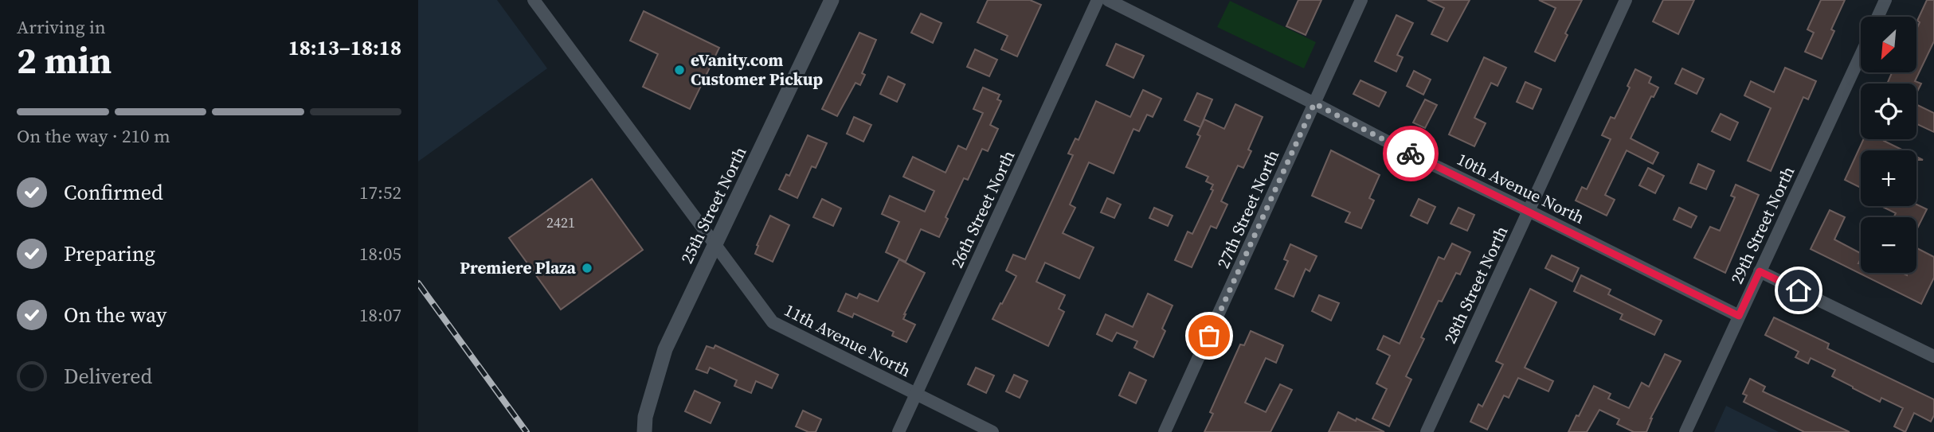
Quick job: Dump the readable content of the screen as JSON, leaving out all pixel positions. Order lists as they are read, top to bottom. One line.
{"streets":{"street":["10th Avenue North","25th Street North","26th Street North","27th Street North","29th Street North","28th Street North","11th Avenue North"]},"crossings":[["10th Avenue North","27th Street North"],["10th Avenue North","29th Street North"],["10th Avenue North","28th Street North"],["25th Street North","11th Avenue North"],["26th Street North","11th Avenue North"]],"places":["eVanity.com Customer Pickup","Premiere Plaza"],"house_numbers":["2421"],"north":"bottom left","page":{"heading":["2 min","Arriving in","18:13–18:18"],"map_buttons":["+","−"],"bar":"On the way · 210 m","list":[["Confirmed","17:52"],["Preparing","18:05"],["On the way","18:07"],"Delivered"]}}
